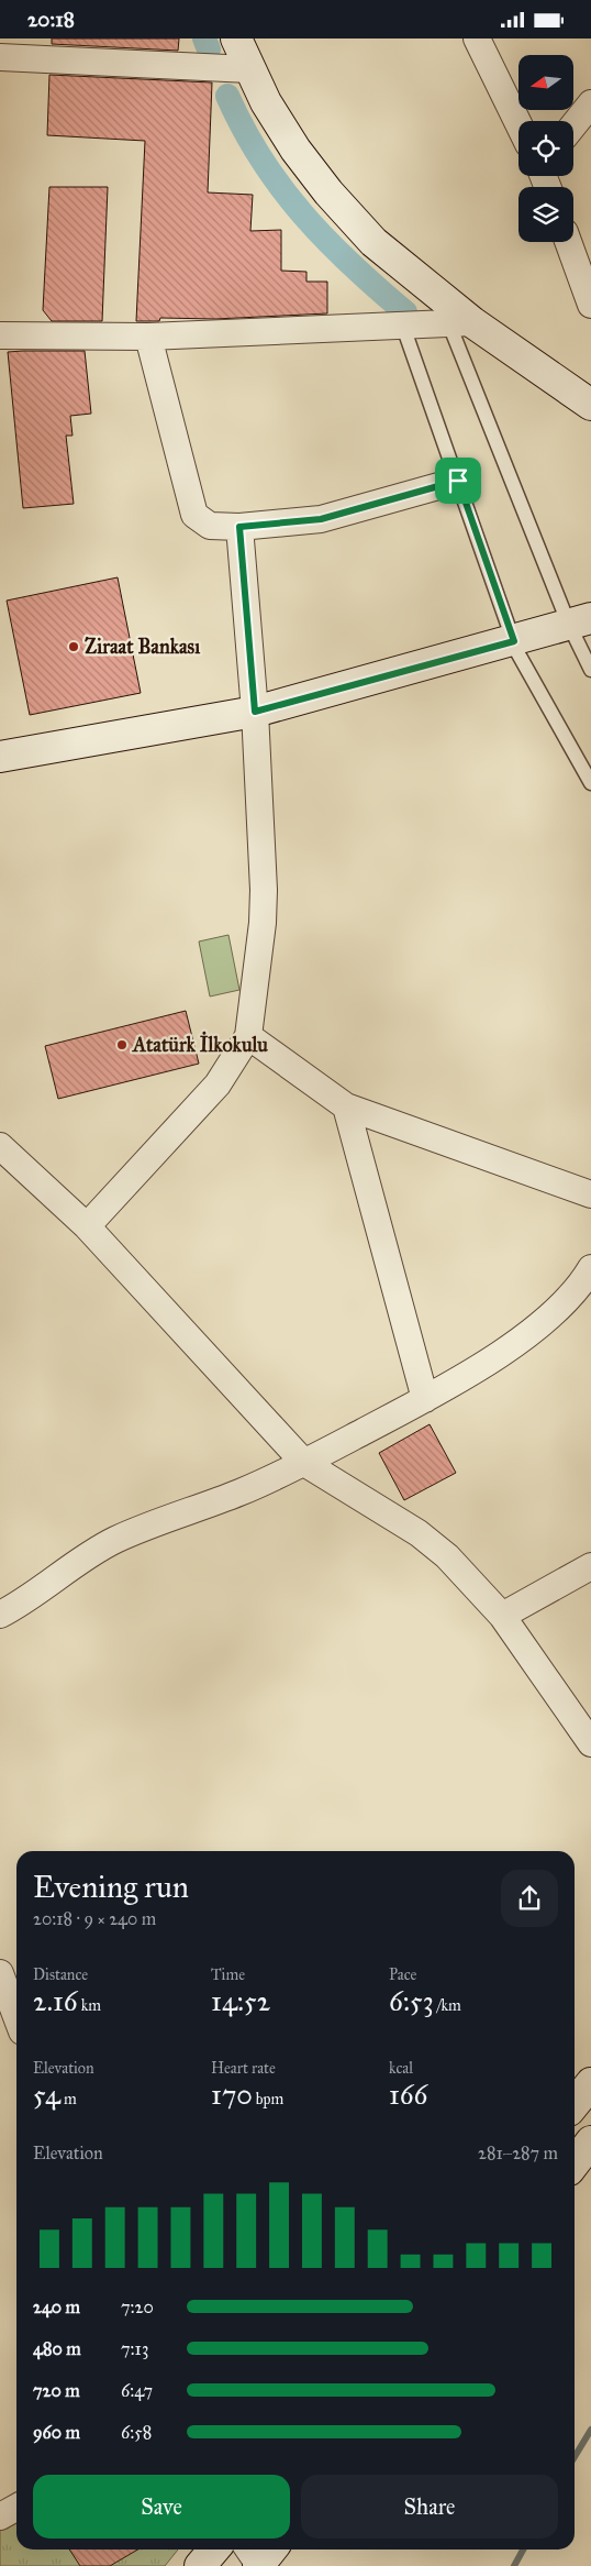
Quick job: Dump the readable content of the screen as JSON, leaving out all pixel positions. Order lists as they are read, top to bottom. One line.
{"places":["Ziraat Bankası","Atatürk İlkokulu"],"north":"left","page":{"status":"20:18","heading":["Evening run","20:18 · 9 × 240 m"],"stats":[["Distance","2.16 km"],["Time","14:52"],["Pace","6:53 /km"],["Elevation","54 m"],["Heart rate","170 bpm"],["kcal","166"]],"chart":["Elevation","281–287 m"],"list":[{"name":"240 m","note":"7:20"},{"name":"480 m","note":"7:13"},{"name":"720 m","note":"6:47"},{"name":"960 m","note":"6:58"}],"buttons":["Save","Share"]}}
